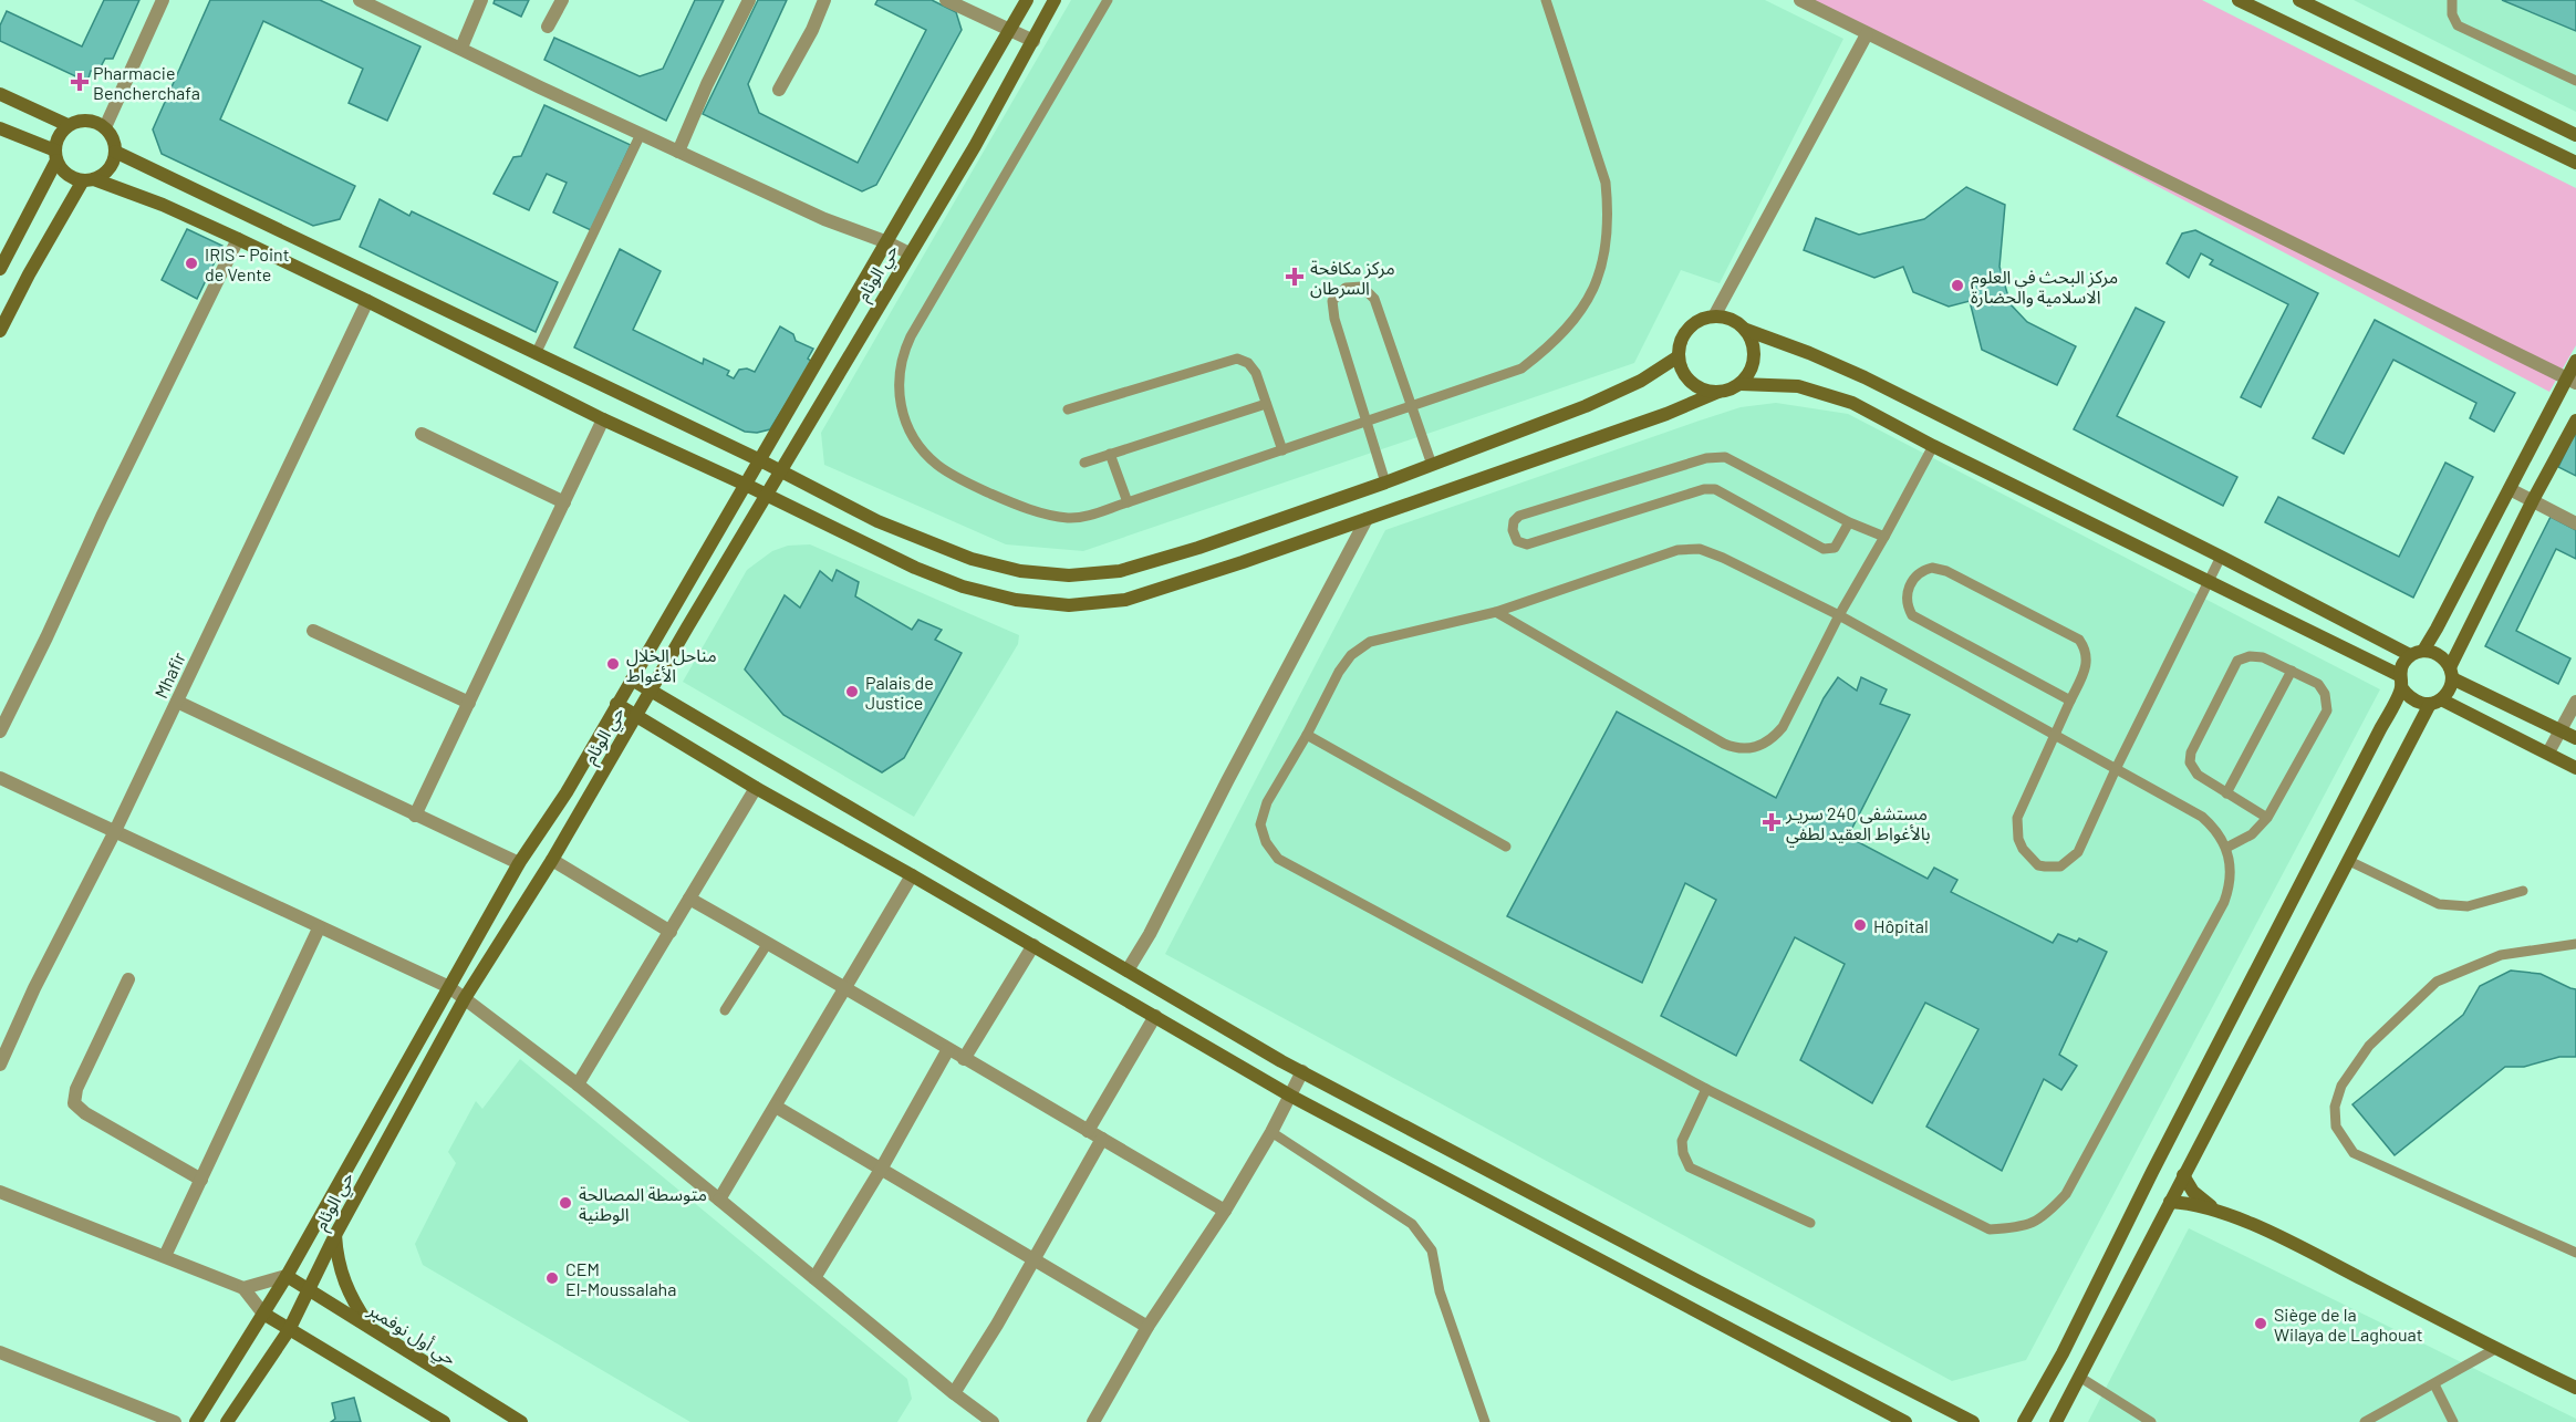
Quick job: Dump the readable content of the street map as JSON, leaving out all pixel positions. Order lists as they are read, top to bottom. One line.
{"streets":{"street":["حي الوئام","Mhafir","حي أول نوفمبر"]},"crossings":[["حي الوئام","حي أول نوفمبر"]],"places":{"health":["Pharmacie Bencherchafa","مركز مكافحة السرطان","مستشفى 240 سريـر بالأغواط العقيد لطفي"],"other":["IRIS - Point de Vente","مركز البحث في العلوم الاسلامية والحضارة","مناحل الخلال الأغواط","Palais de Justice","Hôpital","متوسطة المصالحة الوطنية","CEM El-Moussalaha","Siège de la Wilaya de Laghouat"]}}
